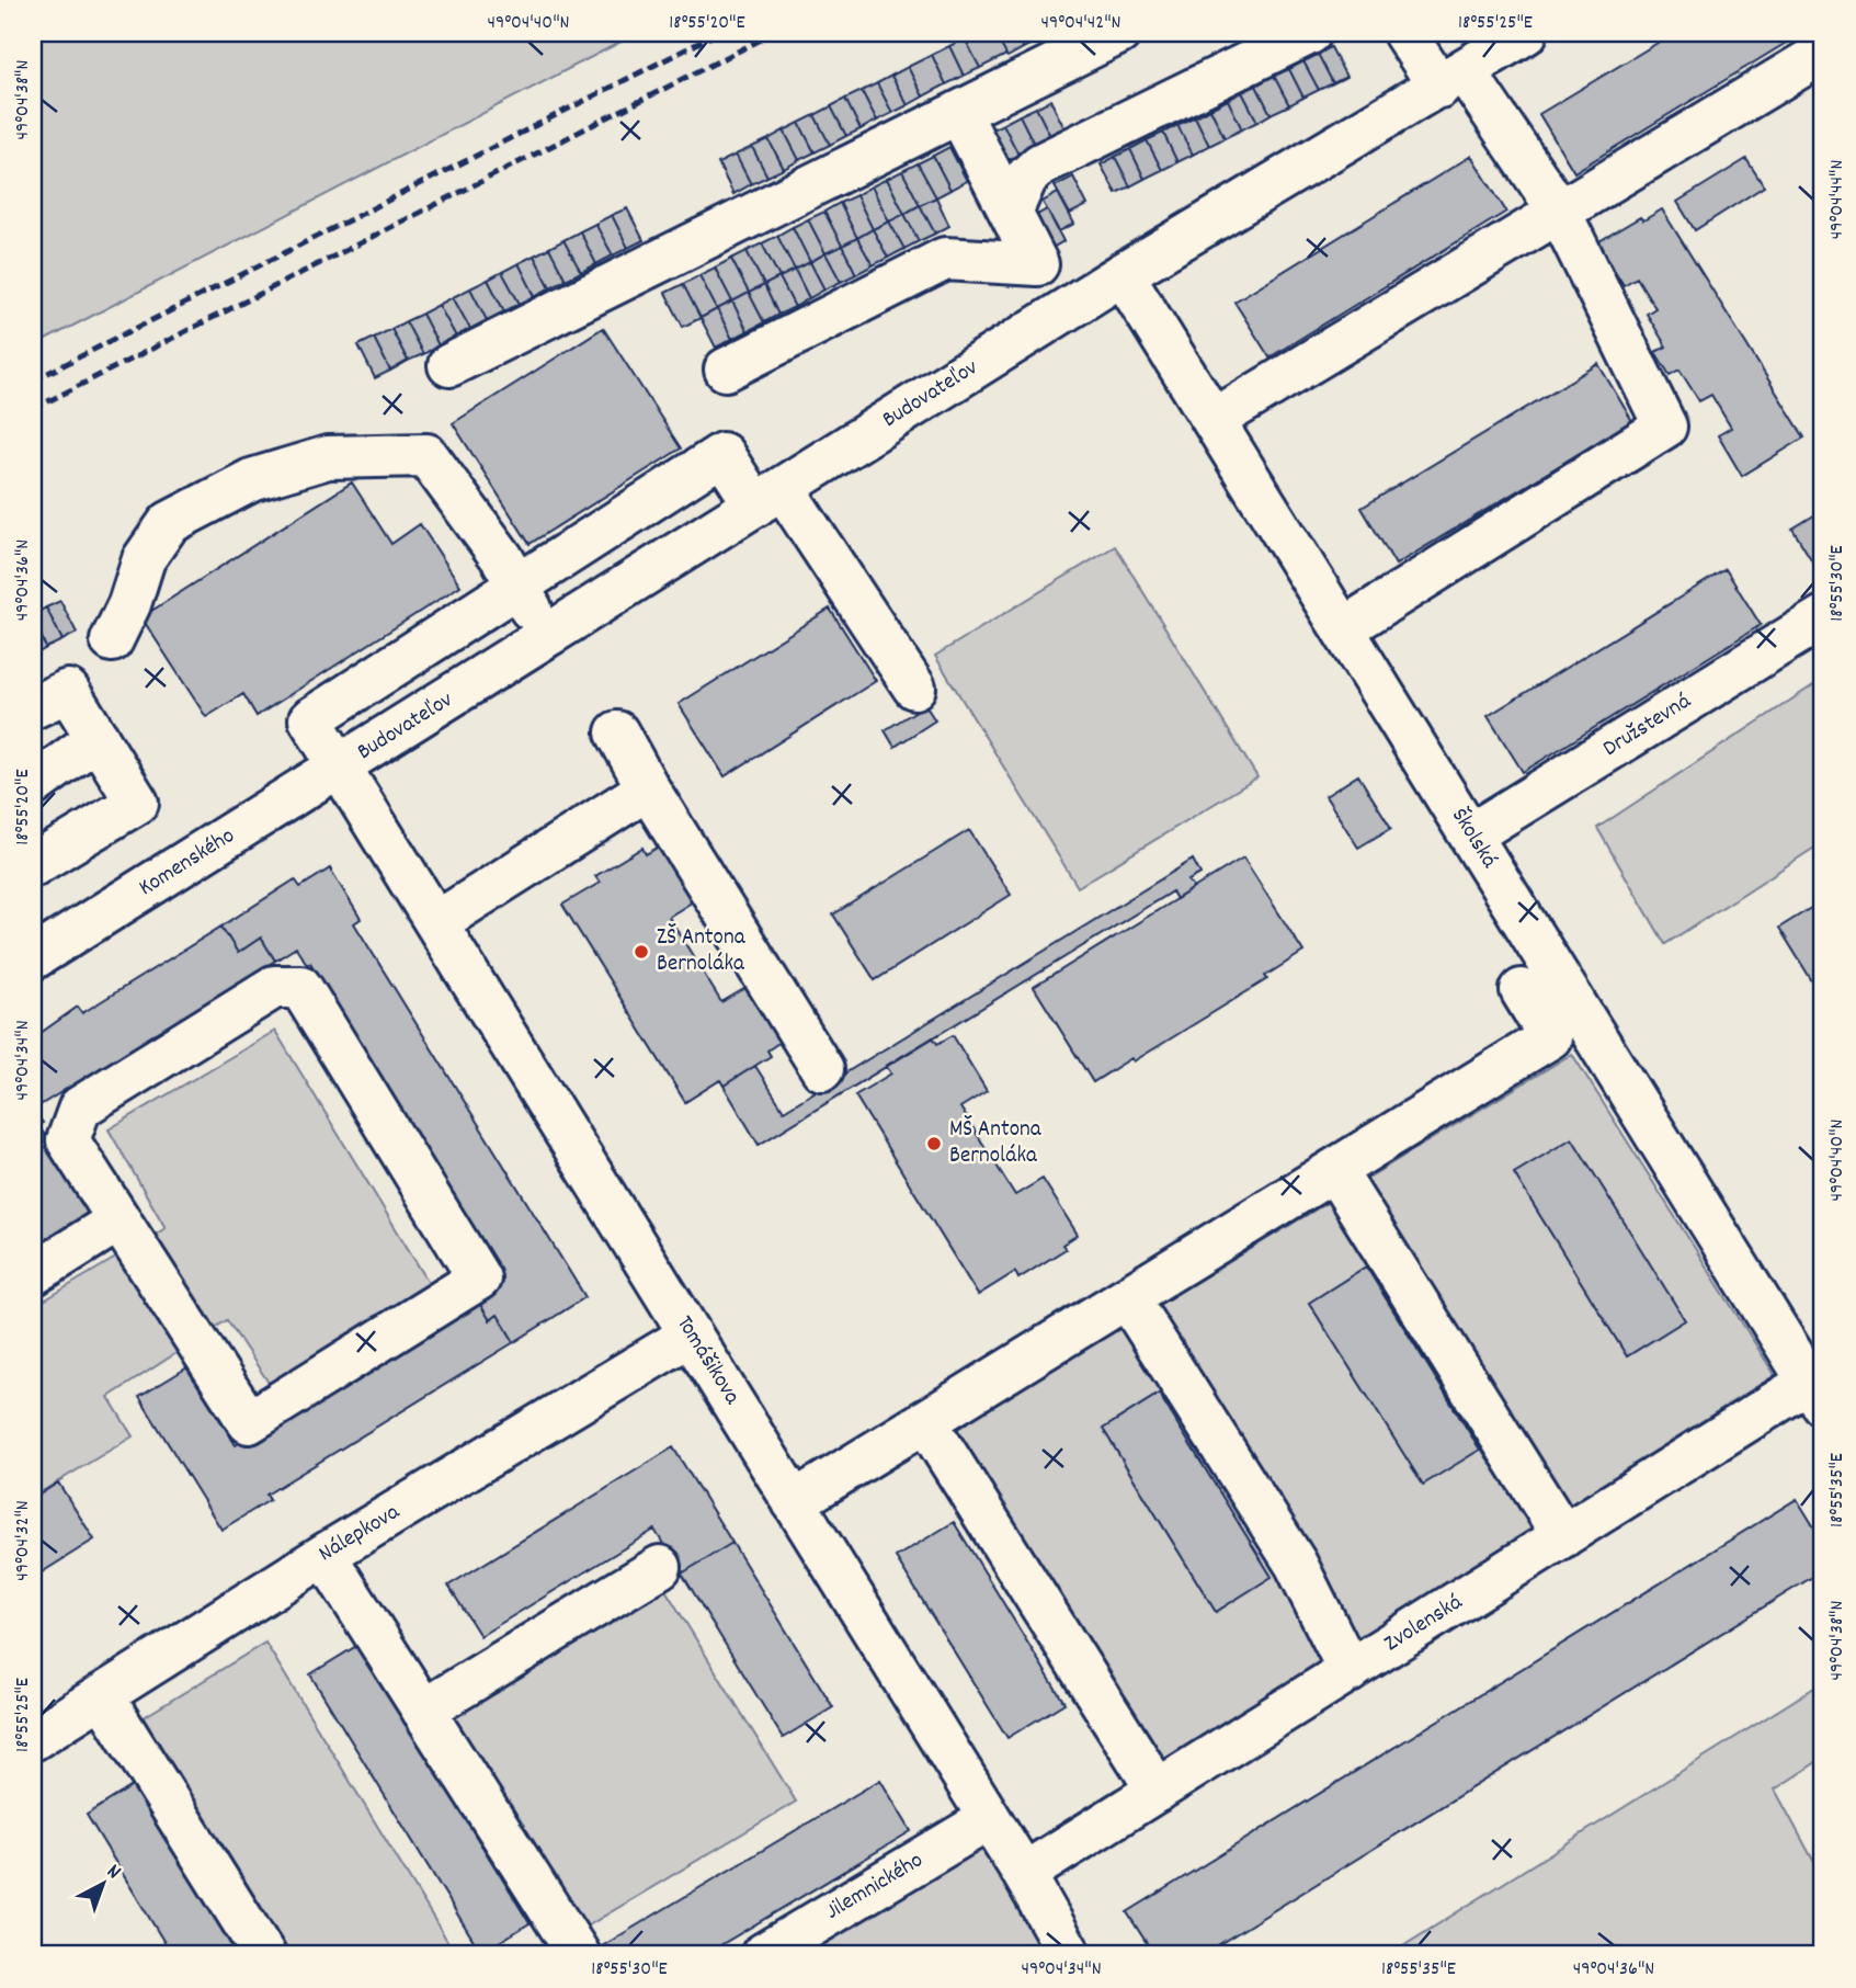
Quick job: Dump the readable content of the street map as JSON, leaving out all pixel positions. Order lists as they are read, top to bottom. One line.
{"streets":{"street":["Budovateľov","Družstevná","Školská","Komenského","Tomášikova","Nálepkova","Zvolenská","Jilemnického"]},"crossings":[["Budovateľov","Školská"],["Budovateľov","Komenského"],["Budovateľov","Tomášikova"],["Družstevná","Školská"],["Školská","Zvolenská"],["Komenského","Tomášikova"],["Tomášikova","Nálepkova"],["Tomášikova","Zvolenská"],["Tomášikova","Jilemnického"]],"places":["ZŠ Antona Bernoláka","MŠ Antona Bernoláka"],"north":"top right","coordinates":["49°04'40\"N","18°55'20\"E","49°04'42\"N","18°55'25\"E","49°04'38\"N","49°04'44\"N","49°04'36\"N","18°55'30\"E","49°04'34\"N","18°55'35\"E","49°04'32\"N"]}
